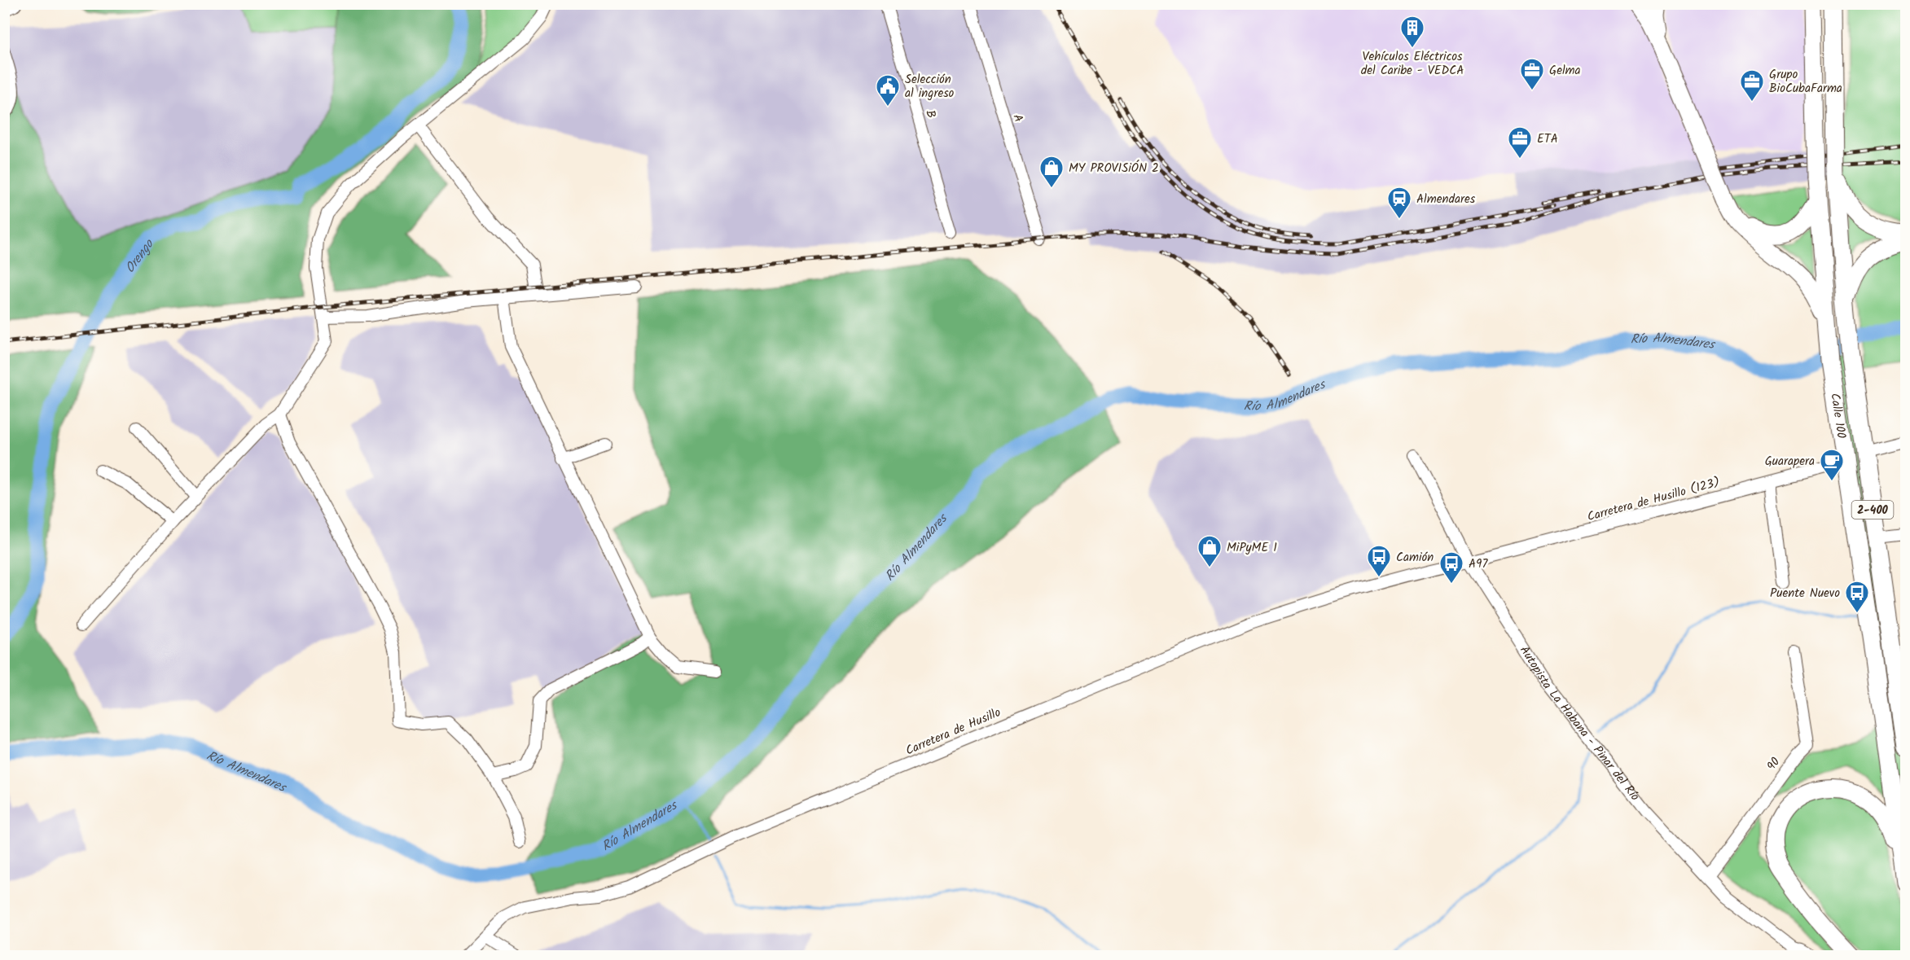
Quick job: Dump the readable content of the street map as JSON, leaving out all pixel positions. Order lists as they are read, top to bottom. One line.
{"streets":{"highway":["Calle 100","2-400"],"street":["B","A","Carretera de Husillo (123)","Autopista La Habana - Pinar del Río","Carretera de Husillo","90"]},"crossings":[["Calle 100","Carretera de Husillo (123)"],["Carretera de Husillo (123)","Autopista La Habana - Pinar del Río"],["Carretera de Husillo (123)","Carretera de Husillo"],["Autopista La Habana - Pinar del Río","Carretera de Husillo"],["Autopista La Habana - Pinar del Río","90"]],"water":["Orengo","Río Almendares"],"places":{"building":["Vehículos Eléctricos del Caribe - VEDCA"],"office":["Gelma","Grupo BioCubaFarma","ETA"],"public building":["Selección al ingreso"],"shop":["MY PROVISiÓN 2","MiPyME 1"],"station":["Almendares"],"cafe":["Guarapera"],"bus stop":["Camión","A97","Puente Nuevo"]}}
